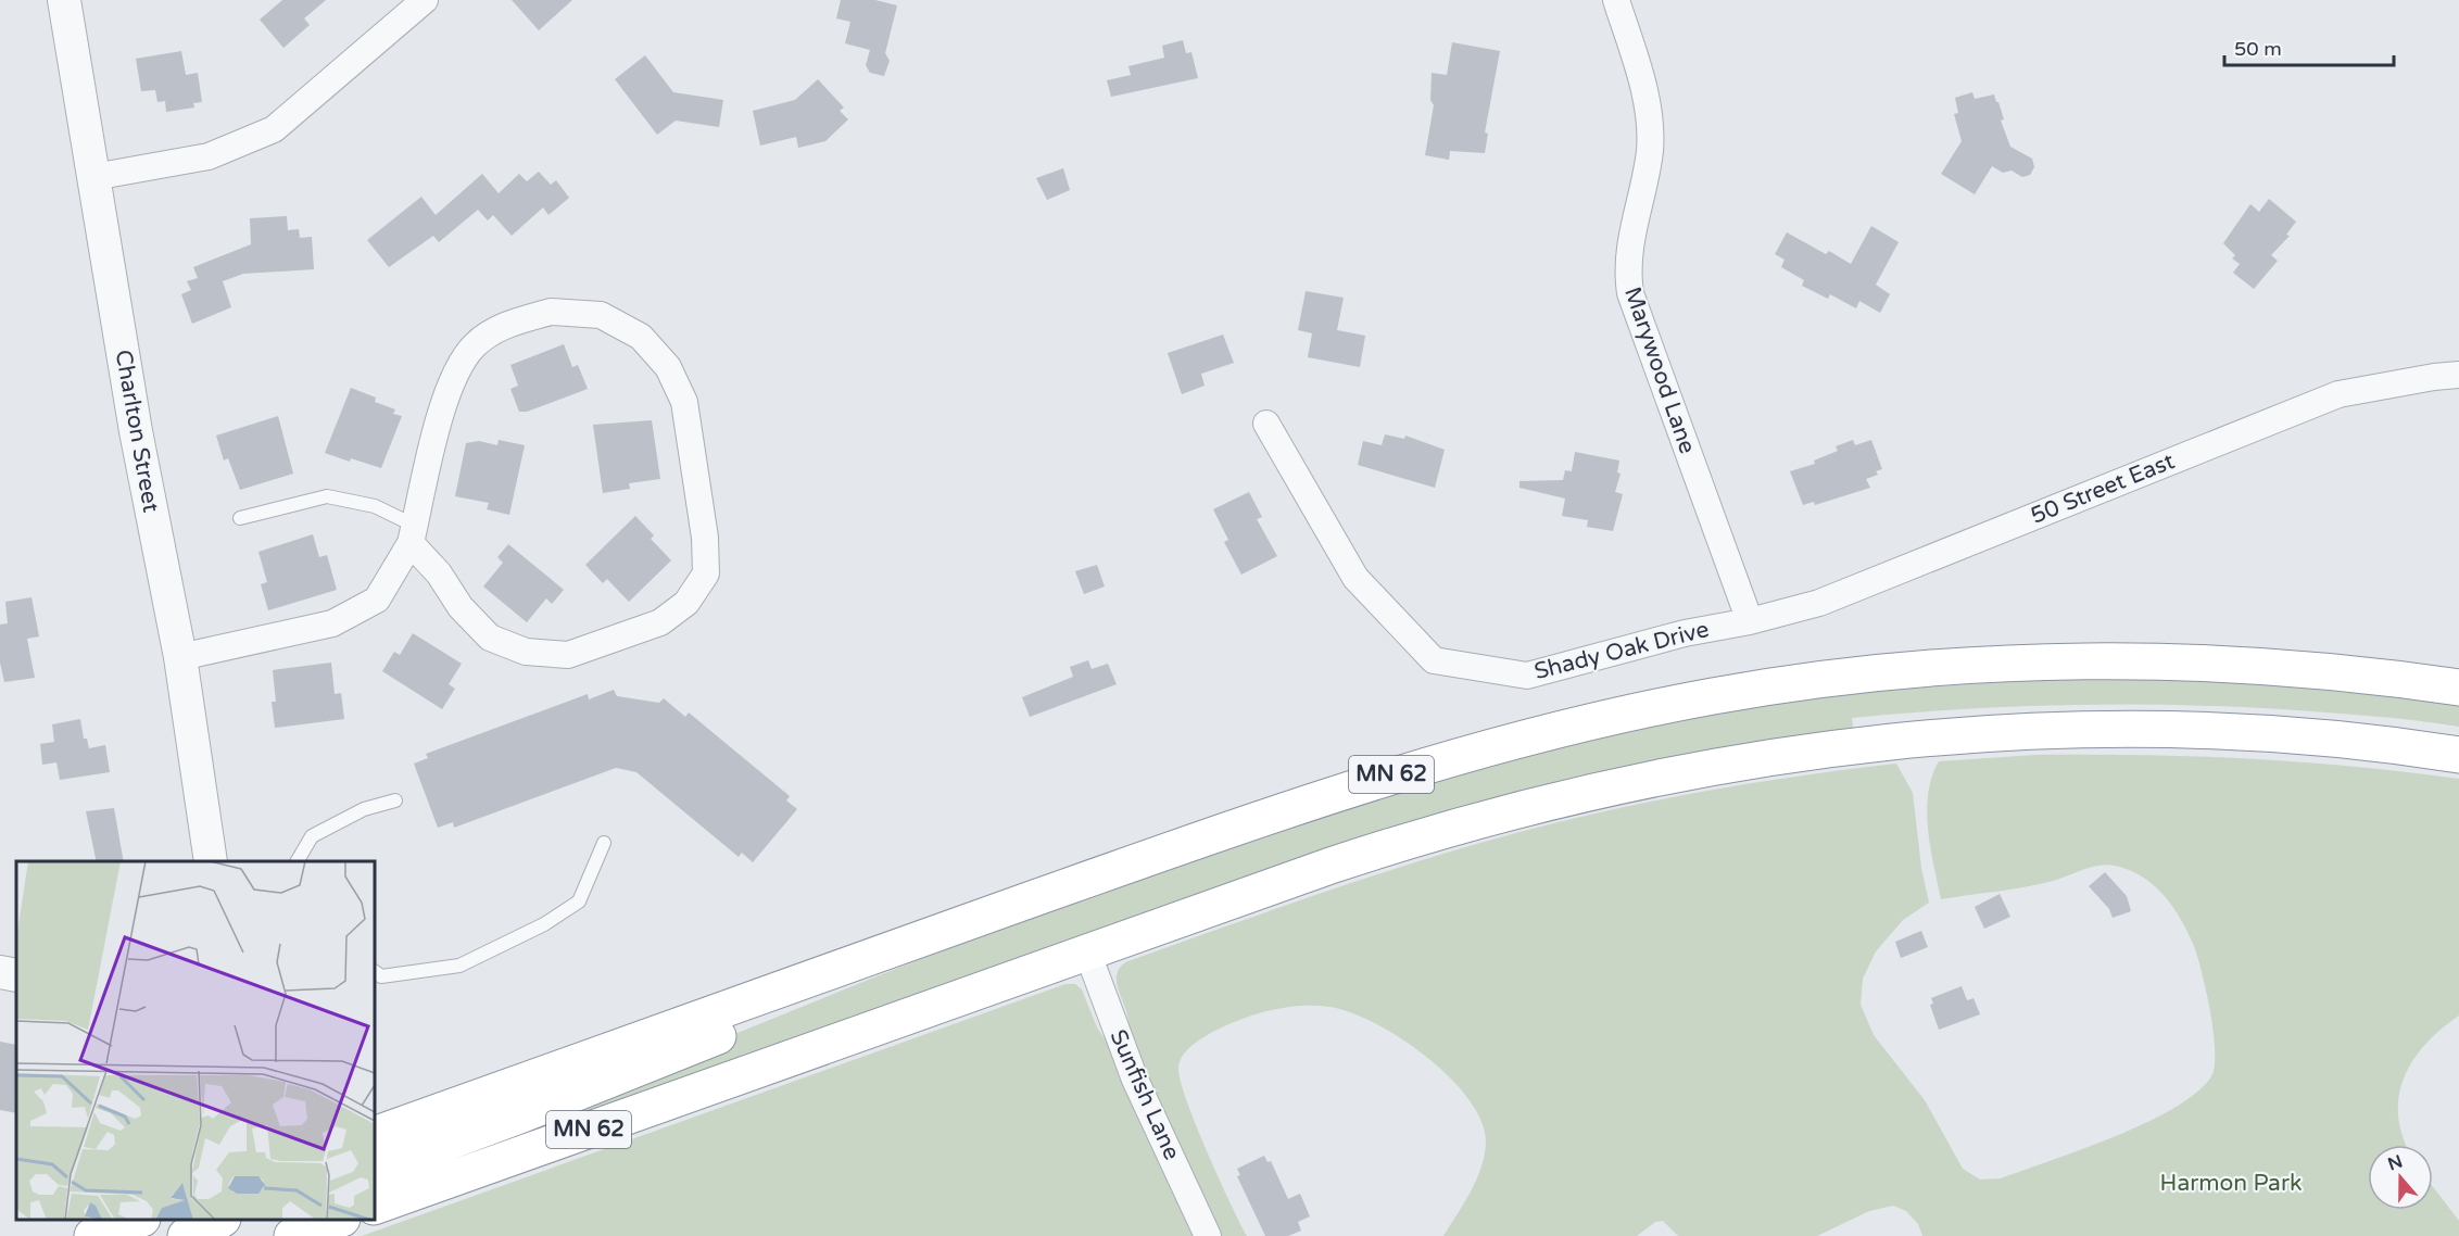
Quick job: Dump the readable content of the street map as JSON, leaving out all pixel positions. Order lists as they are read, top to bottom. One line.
{"streets":{"highway":["MN 62"],"street":["Marywood Lane","Charlton Street","50 Street East","Shady Oak Drive","Sunfish Lane"]},"crossings":[["Marywood Lane","50 Street East"],["Marywood Lane","Shady Oak Drive"],["50 Street East","Shady Oak Drive"],["MN 62","Sunfish Lane"]],"parks":["Harmon Park"],"scale_bar":"50 m","north":"top"}
